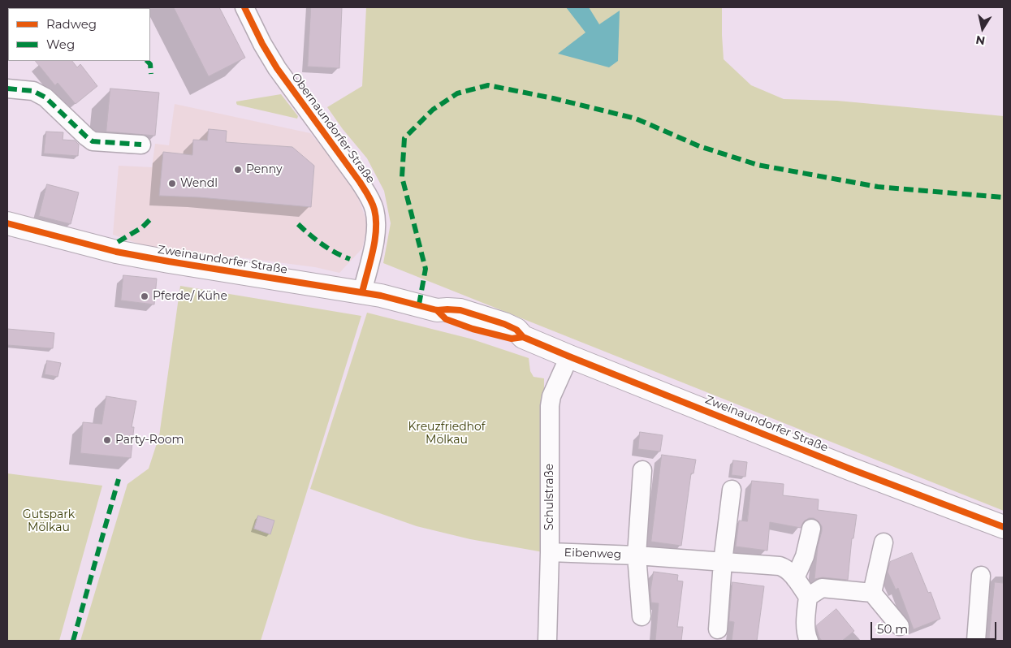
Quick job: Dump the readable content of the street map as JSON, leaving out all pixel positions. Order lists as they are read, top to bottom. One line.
{"streets":{"street":["Obernaundorfer Straße","Zweinaundorfer Straße","Schulstraße","Eibenweg"]},"crossings":[["Obernaundorfer Straße","Zweinaundorfer Straße"],["Zweinaundorfer Straße","Schulstraße"],["Schulstraße","Eibenweg"]],"parks":["Kreuzfriedhof Mölkau","Gutspark Mölkau"],"places":["Penny","Wendl","Pferde/ Kühe","Party-Room"],"legend":["Radweg","Weg"],"scale_bar":"50 m","north":"bottom"}
